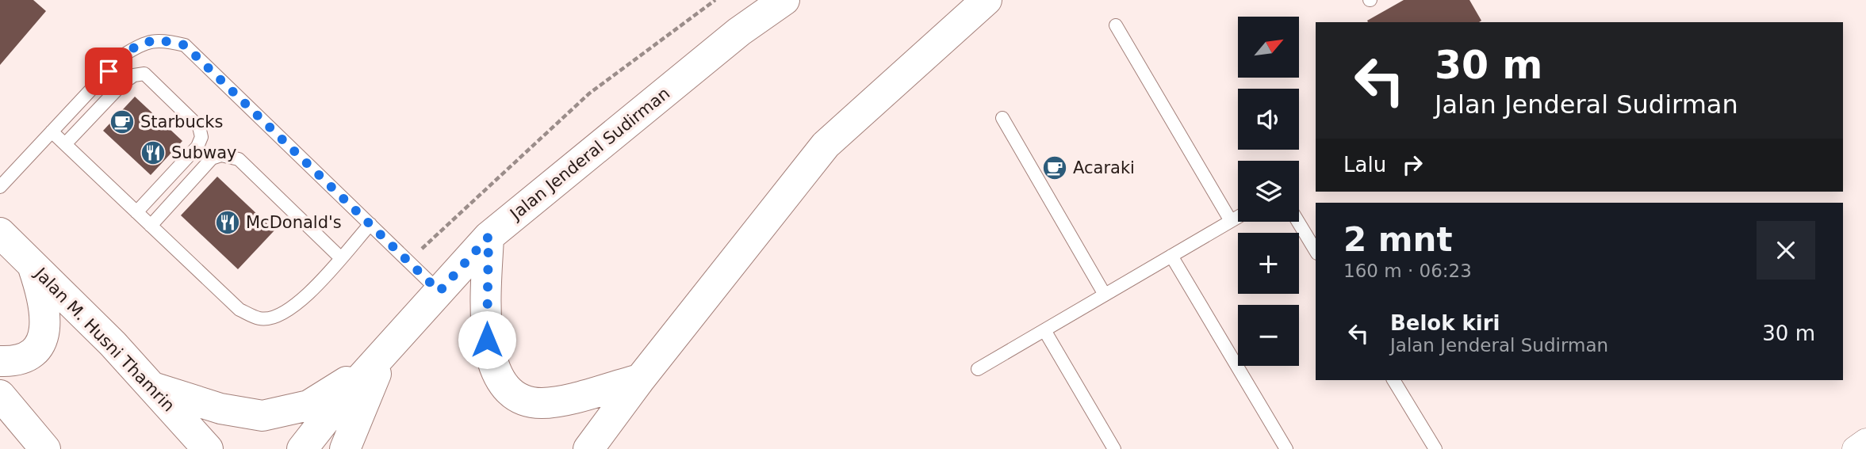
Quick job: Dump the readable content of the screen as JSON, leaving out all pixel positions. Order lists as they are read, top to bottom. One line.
{"streets":{"main road":["Jalan Jenderal Sudirman","Jalan M. Husni Thamrin"]},"places":{"cafe":["Starbucks","Acaraki"],"restaurant":["Subway","McDonald's"]},"north":"top right","page":{"map_buttons":["+","−"],"turn":["30 m","Jalan Jenderal Sudirman"],"then":"Lalu","heading":["2 mnt","160 m · 06:23"],"list":[{"name":"Belok kiri","note":"Jalan Jenderal Sudirman","value":"30 m"}]}}
